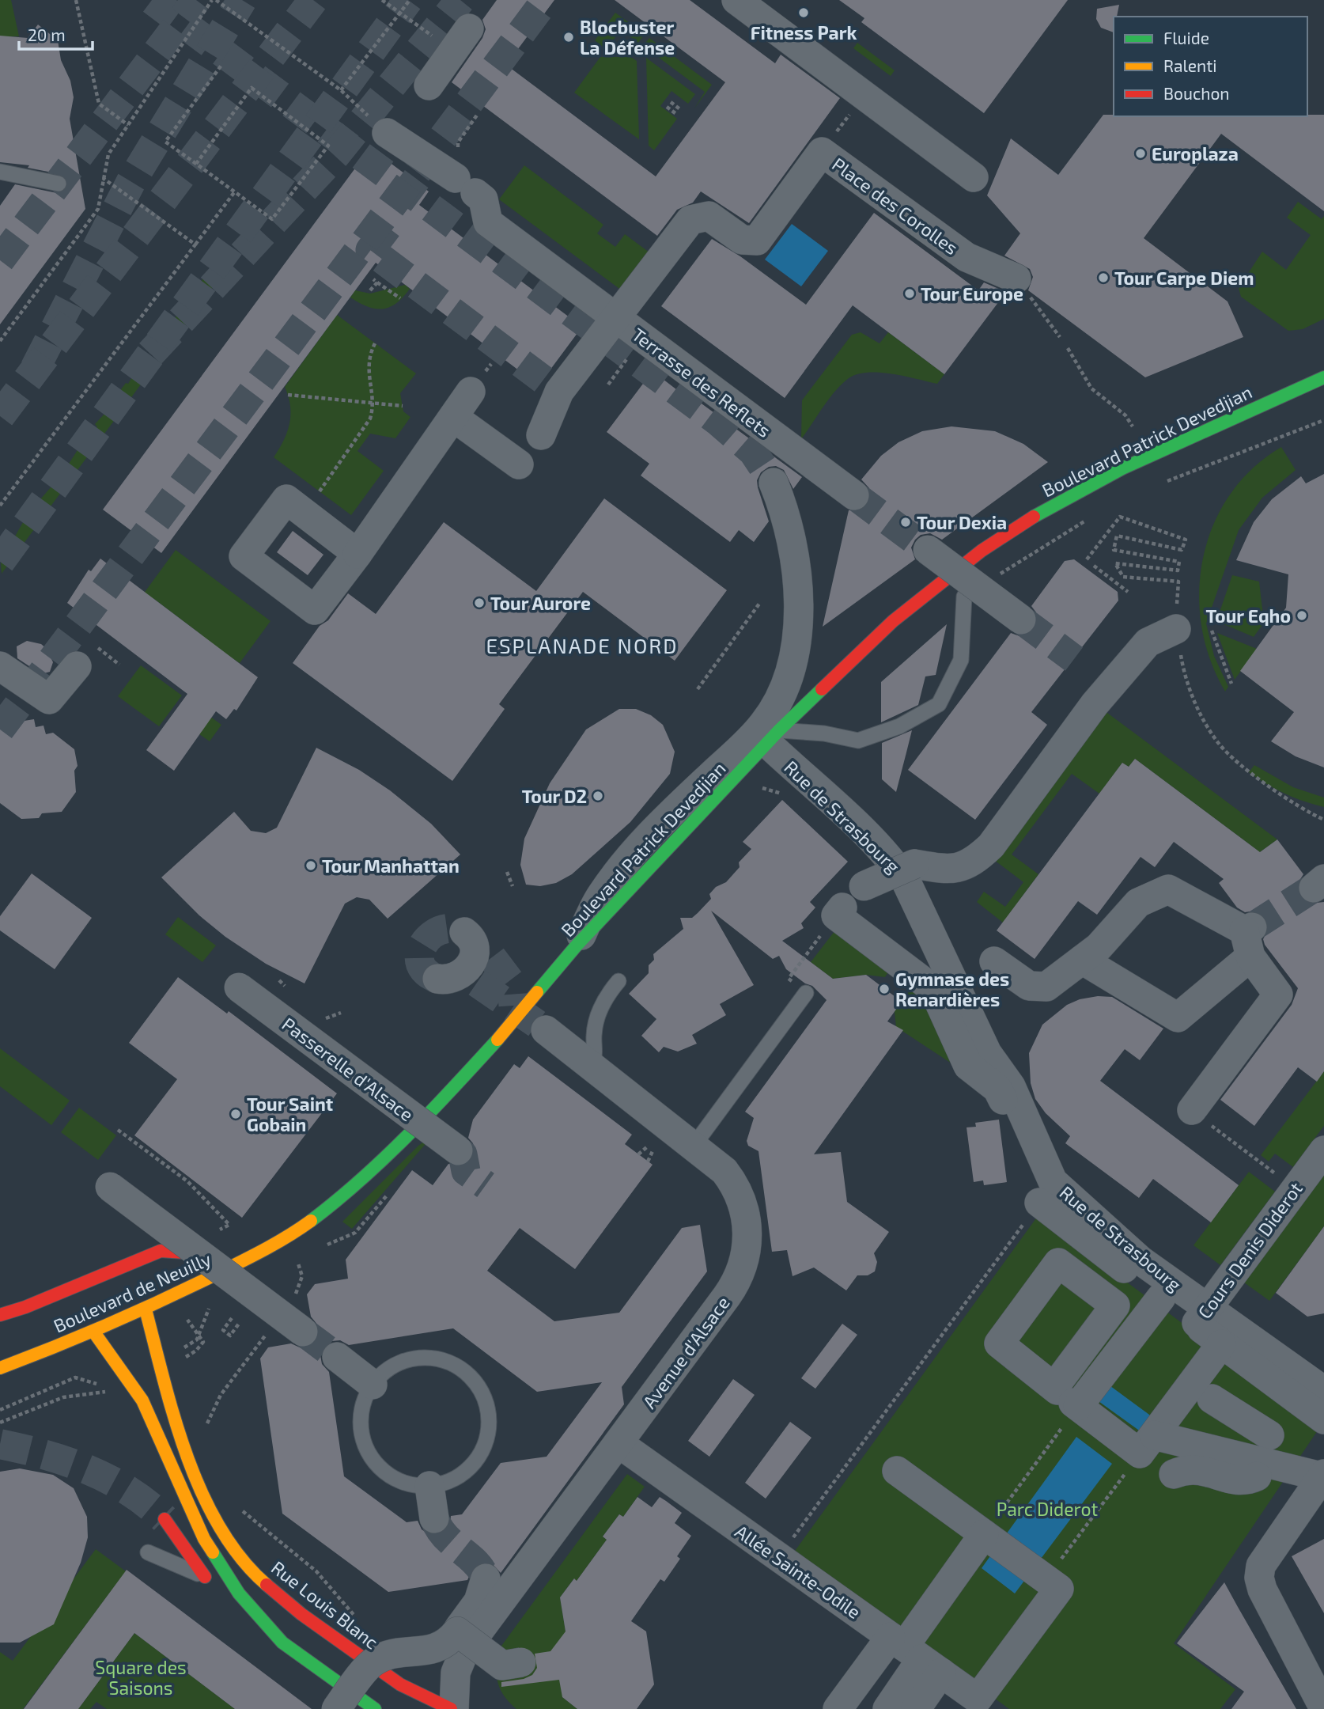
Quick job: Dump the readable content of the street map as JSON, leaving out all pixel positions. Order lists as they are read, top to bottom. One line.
{"streets":{"main road":["Boulevard Patrick Devedjian","Boulevard de Neuilly","Rue Louis Blanc"],"street":["Place des Corolles","Terrasse des Reflets","Rue de Strasbourg","Passerelle d'Alsace","Cours Denis Diderot","Avenue d'Alsace","Allée Sainte-Odile"]},"crossings":[["Place des Corolles","Terrasse des Reflets"],["Boulevard Patrick Devedjian","Rue de Strasbourg"],["Boulevard Patrick Devedjian","Boulevard de Neuilly"],["Rue de Strasbourg","Cours Denis Diderot"],["Boulevard de Neuilly","Rue Louis Blanc"],["Avenue d'Alsace","Allée Sainte-Odile"],["Avenue d'Alsace","Rue Louis Blanc"]],"districts":["ESPLANADE NORD"],"parks":["Parc Diderot","Square des Saisons"],"places":["Fitness Park","Blocbuster La Défense","Europlaza","Tour Carpe Diem","Tour Europe","Tour Dexia","Tour Aurore","Tour Eqho","Tour D2","Tour Manhattan","Gymnase des Renardières","Tour Saint Gobain"],"legend":["Fluide","Ralenti","Bouchon"],"scale_bar":"20 m"}
